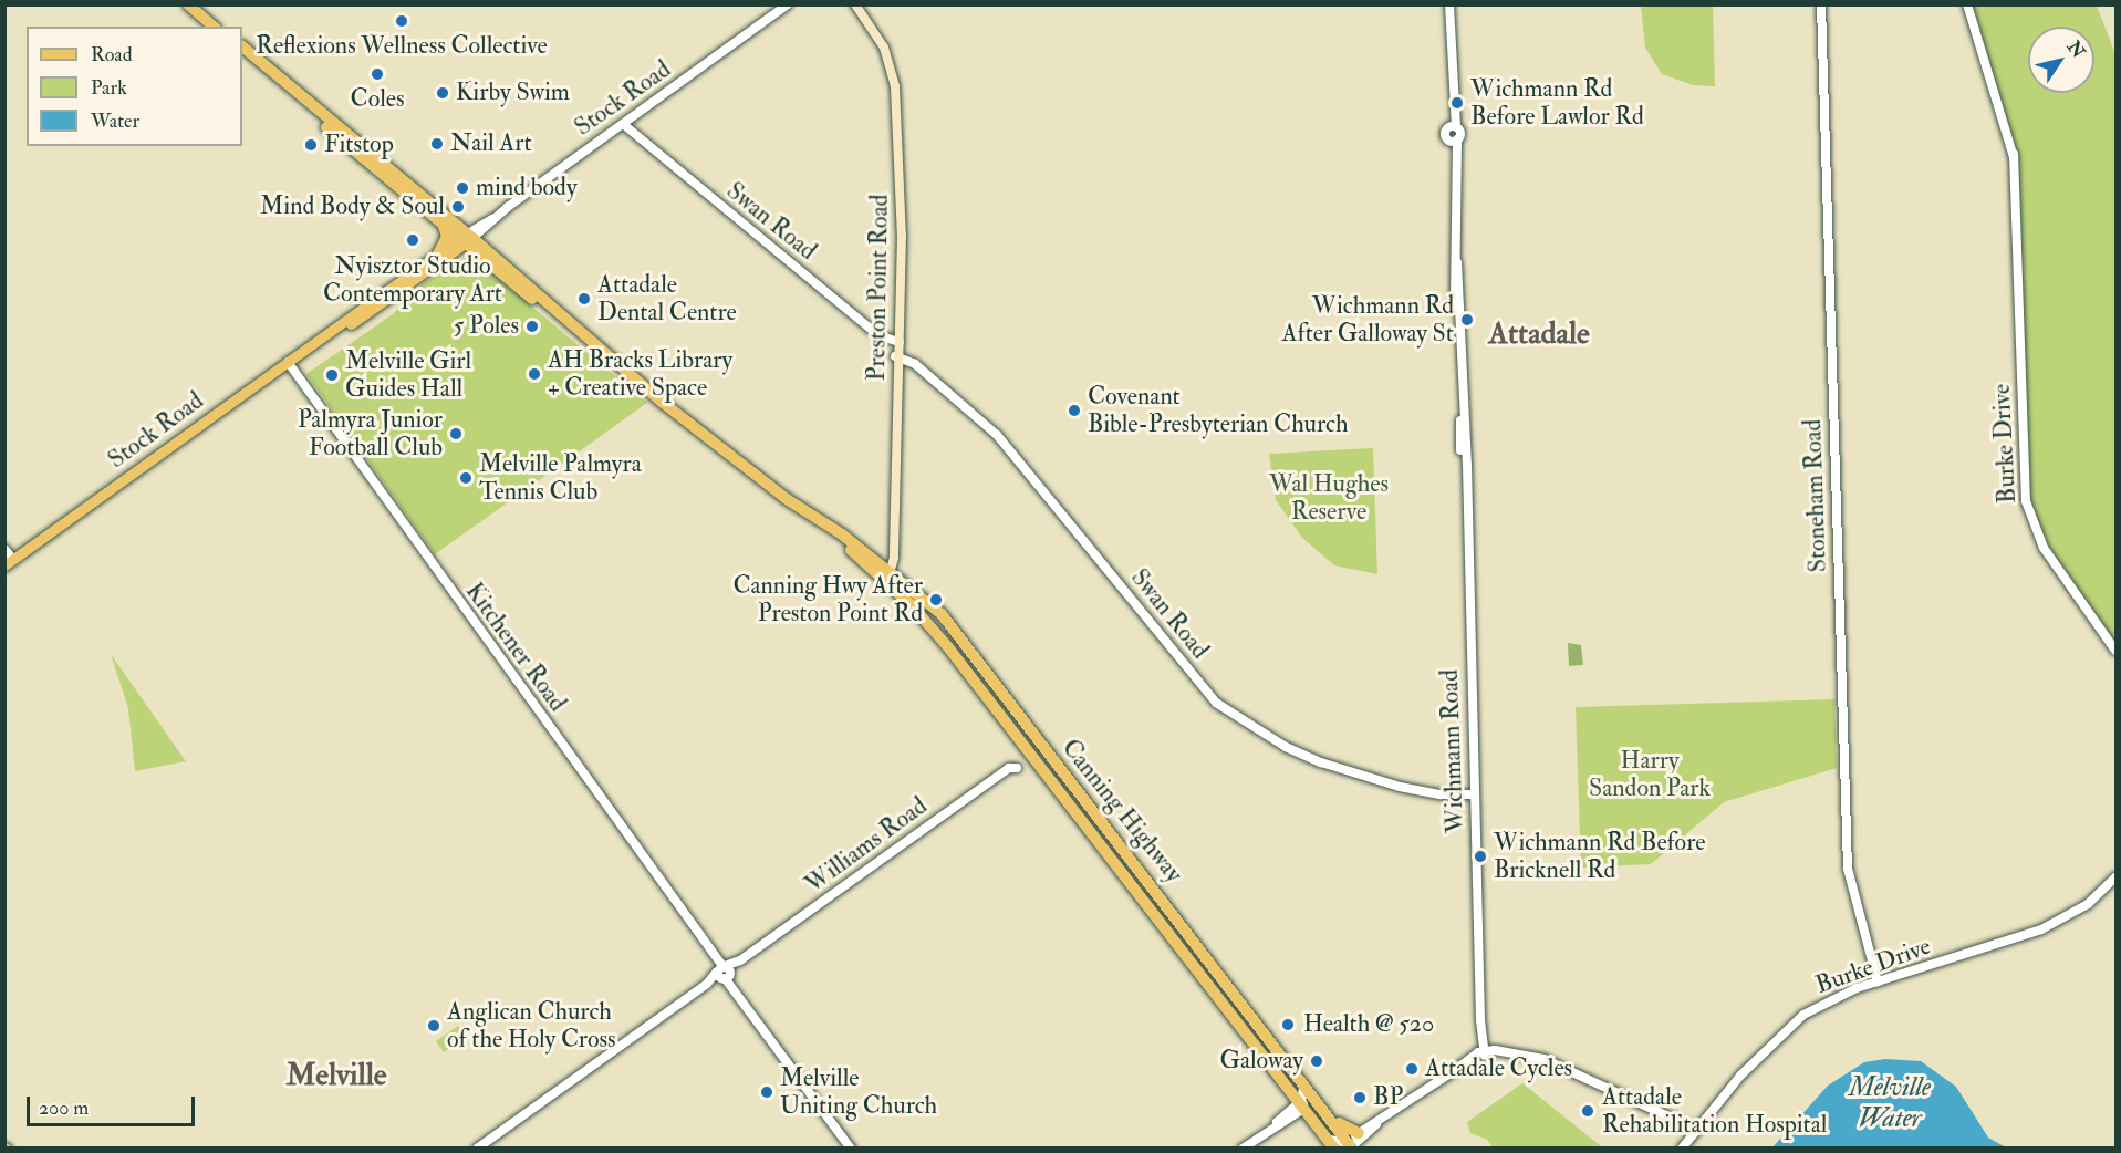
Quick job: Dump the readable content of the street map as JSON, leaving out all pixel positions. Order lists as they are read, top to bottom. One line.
{"streets":{"highway":["Canning Highway"],"main road":["Stock Road","Preston Point Road"],"street":["Swan Road","Burke Drive","Stoneham Road","Kitchener Road","Wichmann Road","Williams Road"]},"crossings":[["Stock Road","Swan Road"],["Stock Road","Kitchener Road"],["Stock Road","Canning Highway"],["Swan Road","Preston Point Road"],["Swan Road","Wichmann Road"],["Preston Point Road","Canning Highway"],["Burke Drive","Stoneham Road"],["Kitchener Road","Williams Road"]],"districts":["Attadale","Melville"],"water":["Melville Water"],"parks":["Wal Hughes Reserve","Harry Sandon Park"],"places":["Reflexions Wellness Collective","Coles","Kirby Swim","Wichmann Rd Before Lawlor Rd","Nail Art","Fitstop","mind body","Mind Body & Soul","Nyisztor Studio Contemporary Art","Attadale Dental Centre","Wichmann Rd After Galloway St","5 Poles","AH Bracks Library + Creative Space","Melville Girl Guides Hall","Covenant Bible-Presbyterian Church","Palmyra Junior Football Club","Melville Palmyra Tennis Club","Canning Hwy After Preston Point Rd","Wichmann Rd Before Bricknell Rd","Health @ 520","Anglican Church of the Holy Cross","Galoway","Attadale Cycles","Melville Uniting Church","BP","Attadale Rehabilitation Hospital"],"legend":["Road","Park","Water"],"scale_bar":"200 m","north":"top right"}
